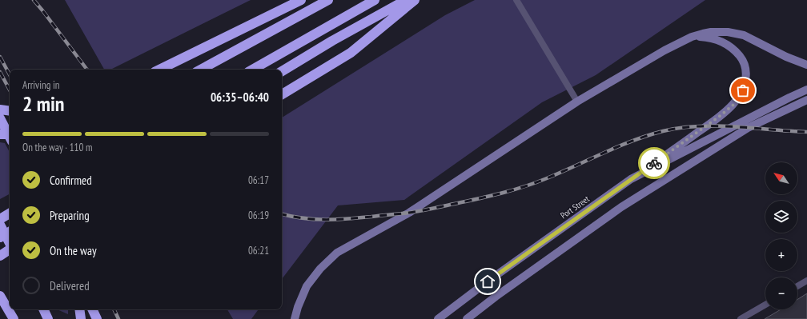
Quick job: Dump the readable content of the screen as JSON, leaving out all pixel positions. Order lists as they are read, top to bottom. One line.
{"streets":{"main road":["Port Street"]},"north":"top left","page":{"heading":["2 min","Arriving in","06:35–06:40"],"bar":"On the way · 110 m","map_buttons":["+","−"],"list":[["Confirmed","06:17"],["Preparing","06:19"],["On the way","06:21"],"Delivered"]}}
